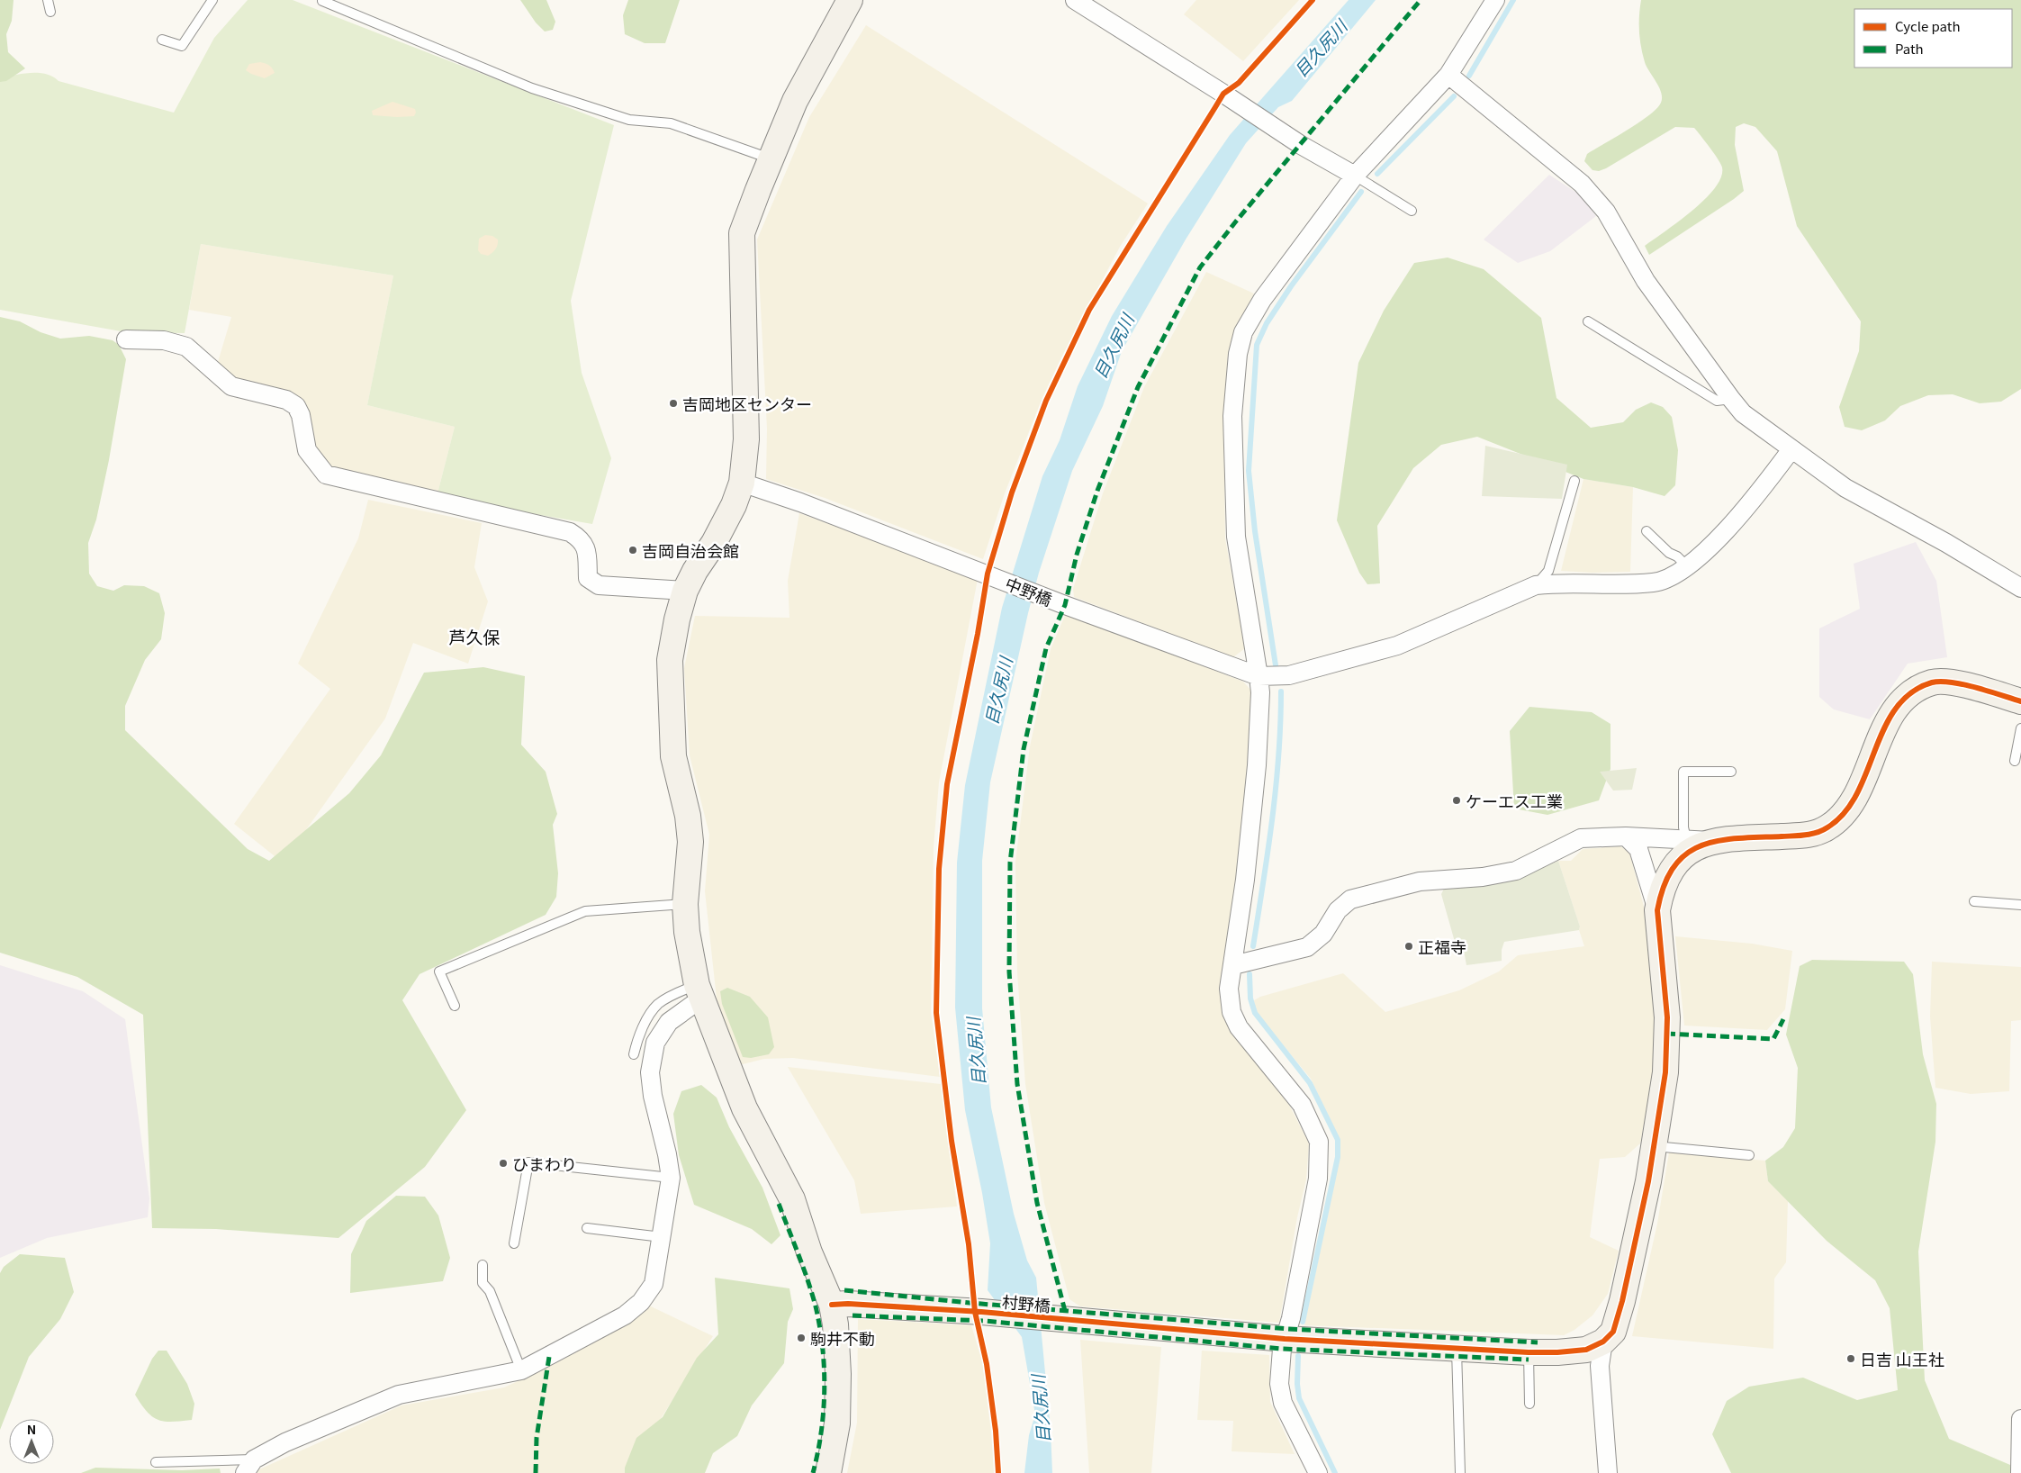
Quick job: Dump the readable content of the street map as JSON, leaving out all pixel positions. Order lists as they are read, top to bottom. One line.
{"streets":{"street":["中野橋","村野橋"]},"districts":["芦久保"],"water":["目久尻川"],"places":["吉岡地区センター","吉岡自治会館","ケーエス工業","正福寺","ひまわり","駒井不動","日吉 山王社"],"legend":["Cycle path","Path"],"north":"top"}
